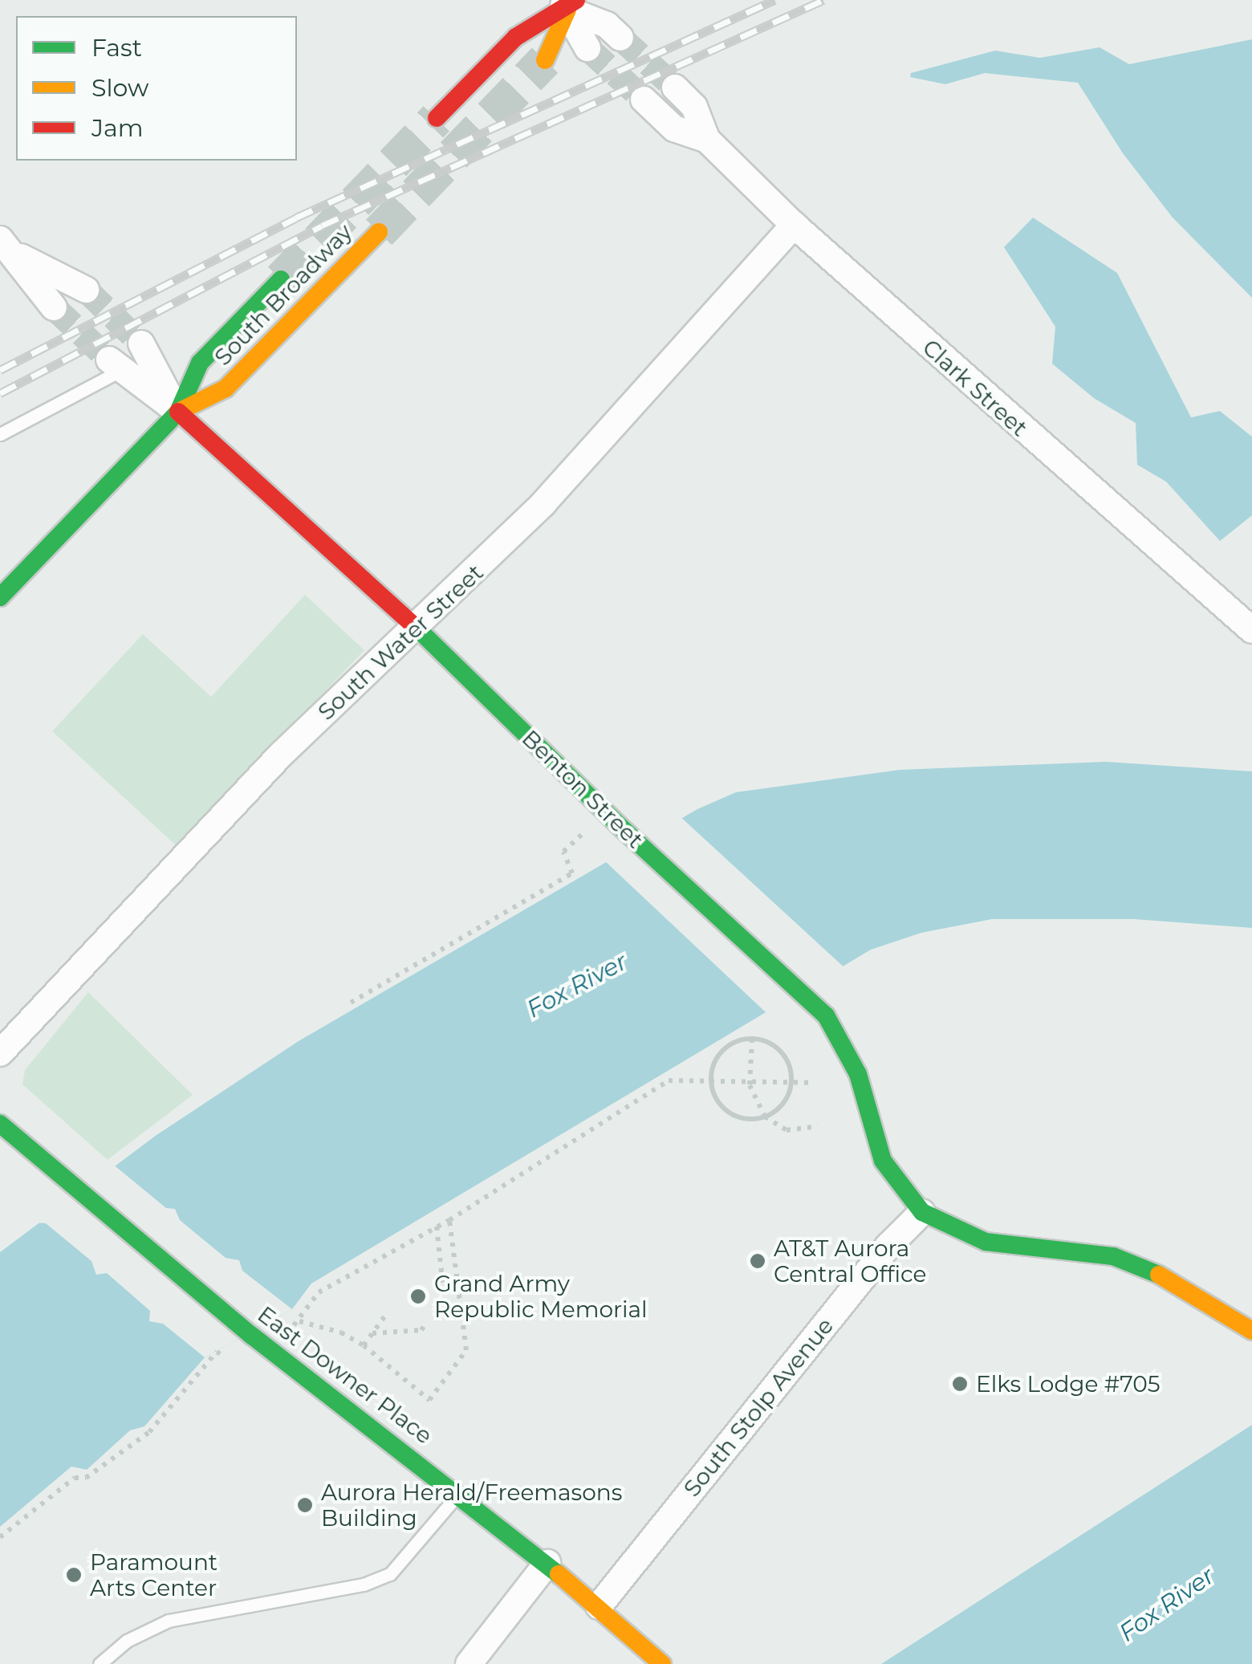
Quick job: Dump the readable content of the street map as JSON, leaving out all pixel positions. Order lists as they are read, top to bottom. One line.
{"streets":{"street":["South Broadway","Clark Street","South Water Street","Benton Street","East Downer Place","South Stolp Avenue"]},"crossings":[["South Broadway","Benton Street"],["Clark Street","South Water Street"],["South Water Street","Benton Street"],["Benton Street","South Stolp Avenue"],["East Downer Place","South Stolp Avenue"]],"water":["Fox River"],"places":["AT&T Aurora Central Office","Grand Army Republic Memorial","Elks Lodge #705","Aurora Herald/Freemasons Building","Paramount Arts Center"],"legend":["Fast","Slow","Jam"]}
